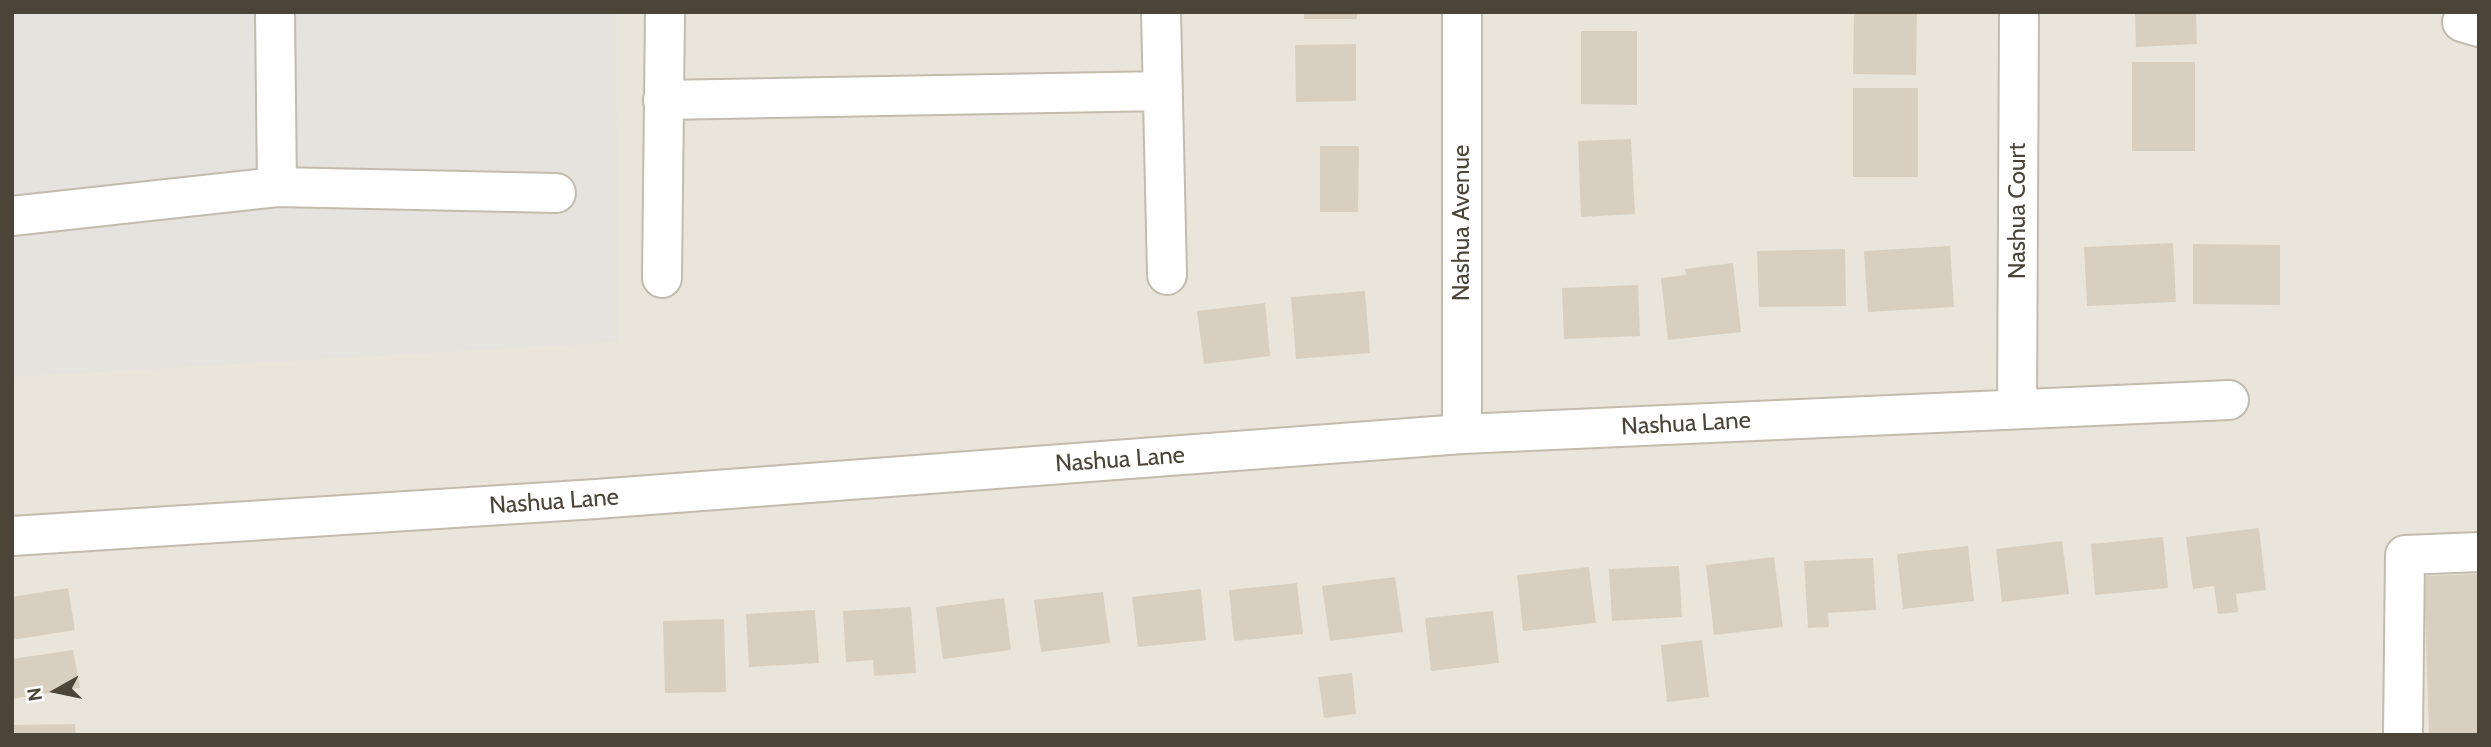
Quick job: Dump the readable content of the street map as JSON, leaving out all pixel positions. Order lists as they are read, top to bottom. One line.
{"streets":{"street":["Nashua Court","Nashua Avenue","Nashua Lane"]},"crossings":[["Nashua Court","Nashua Lane"],["Nashua Avenue","Nashua Lane"]],"north":"left"}
